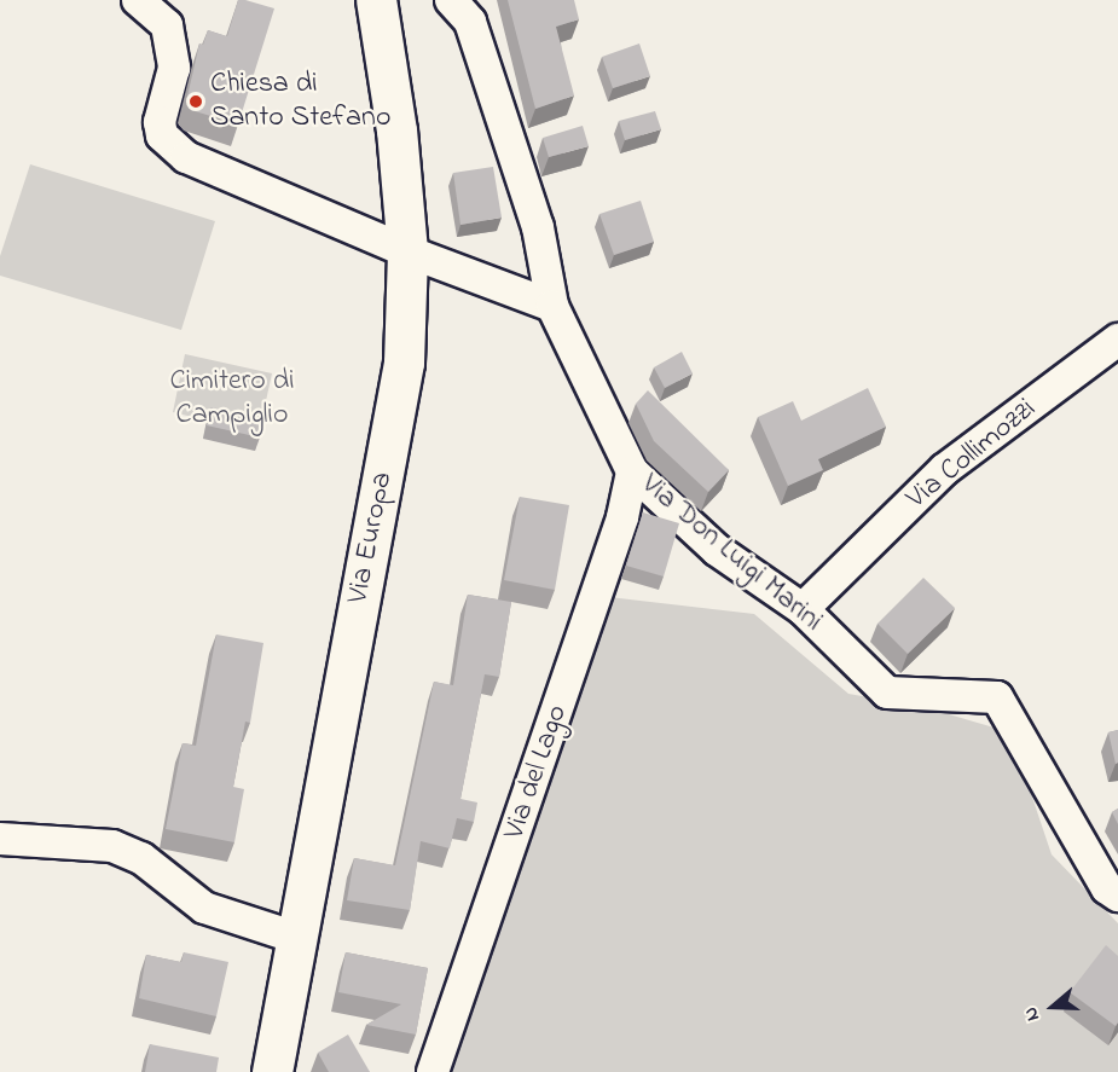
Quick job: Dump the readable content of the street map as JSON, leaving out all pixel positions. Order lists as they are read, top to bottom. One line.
{"streets":{"main road":["Via Europa"],"street":["Via Collimozzi","Via Don Luigi Marini","Via del Lago"]},"crossings":[["Via Collimozzi","Via Don Luigi Marini"],["Via Don Luigi Marini","Via del Lago"]],"parks":["Cimitero di Campiglio"],"places":["Chiesa di Santo Stefano"],"north":"left"}
